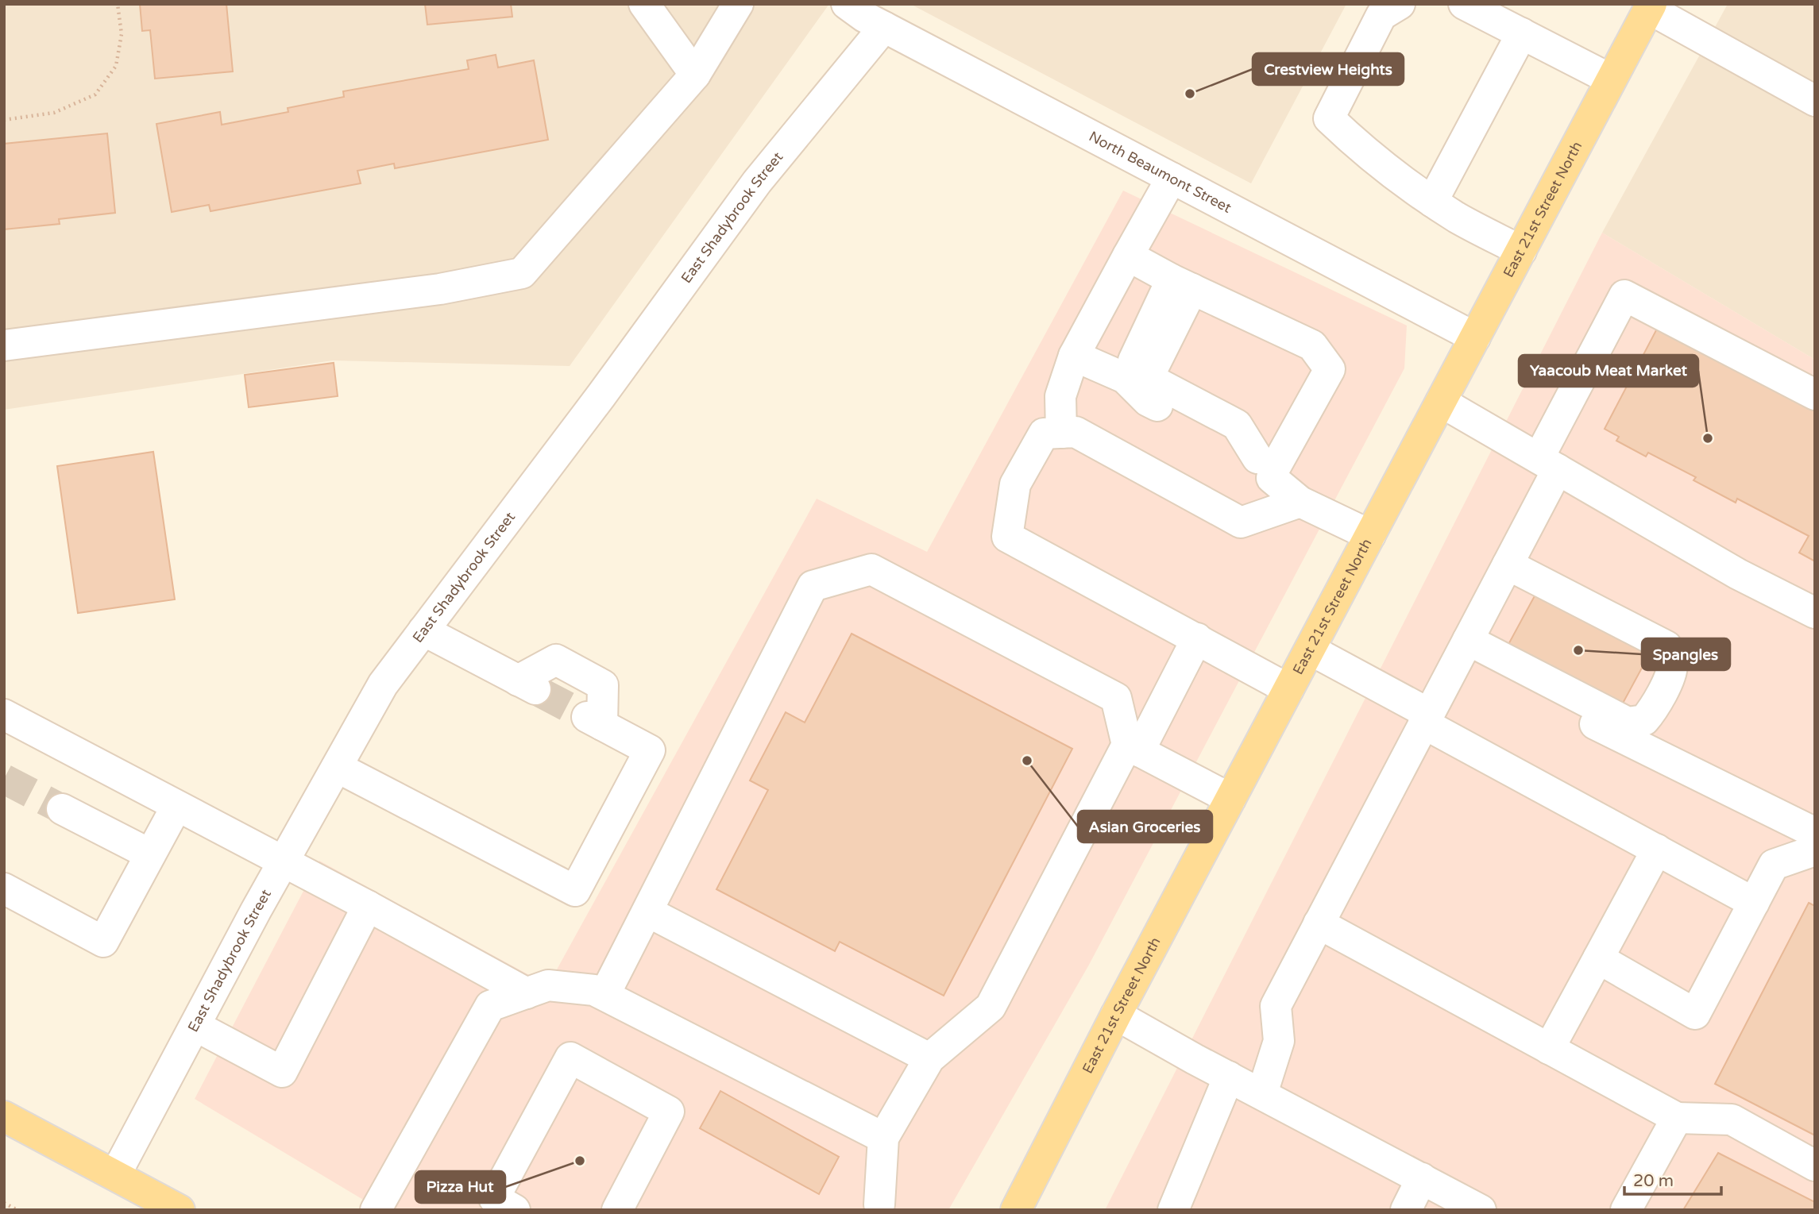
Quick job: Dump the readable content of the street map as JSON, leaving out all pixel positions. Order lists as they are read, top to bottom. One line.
{"streets":{"main road":["East 21st Street North"],"street":["North Beaumont Street","East Shadybrook Street"]},"crossings":[["North Beaumont Street","East 21st Street North"],["North Beaumont Street","East Shadybrook Street"]],"places":["Crestview Heights","Yaacoub Meat Market","Spangles","Asian Groceries","Pizza Hut"],"scale_bar":"20 m"}
